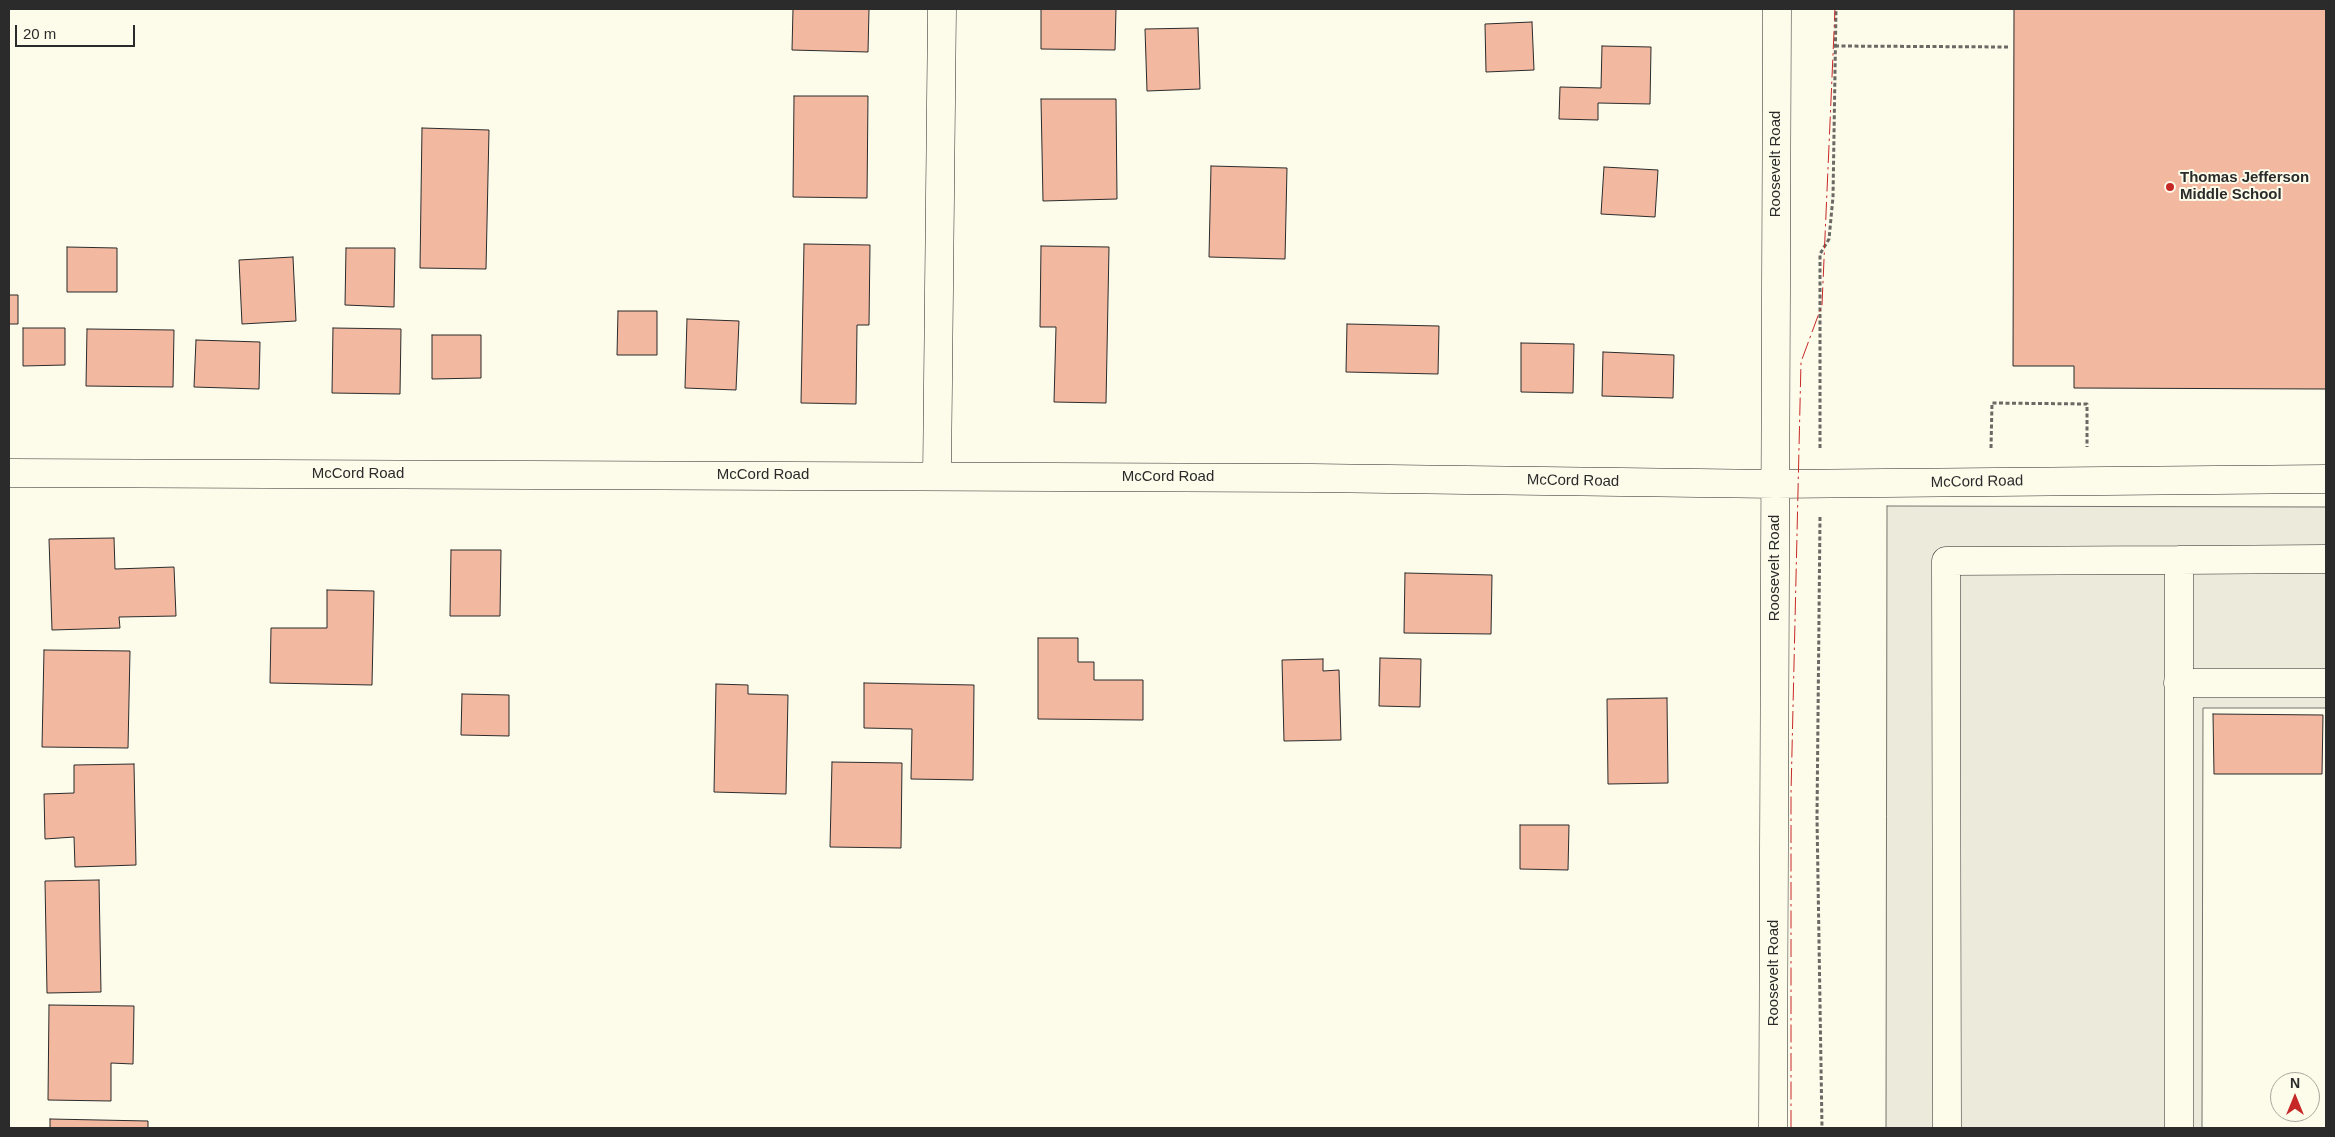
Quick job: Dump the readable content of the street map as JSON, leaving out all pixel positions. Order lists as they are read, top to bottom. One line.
{"streets":{"street":["Roosevelt Road","McCord Road"]},"crossings":[["Roosevelt Road","McCord Road"]],"places":["Thomas Jefferson Middle School"],"scale_bar":"20 m","north":"top"}
